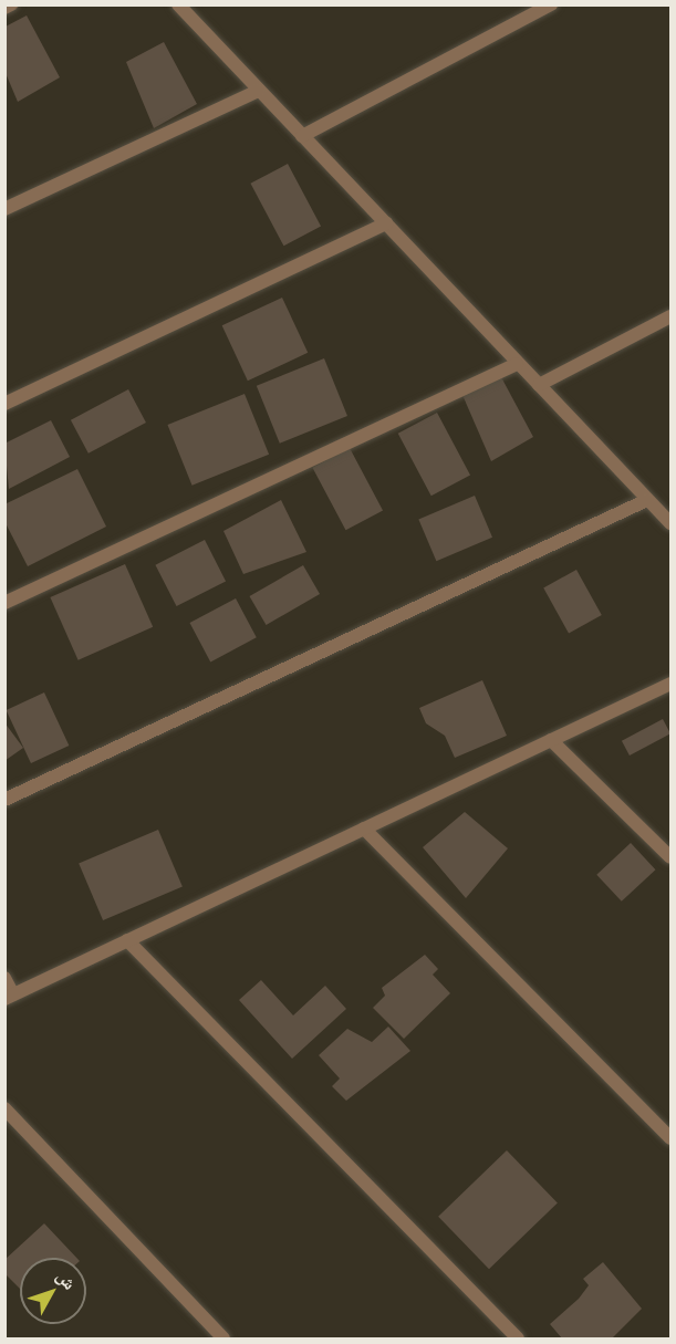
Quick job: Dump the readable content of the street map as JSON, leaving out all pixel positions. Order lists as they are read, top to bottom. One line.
{"north":"top right"}
